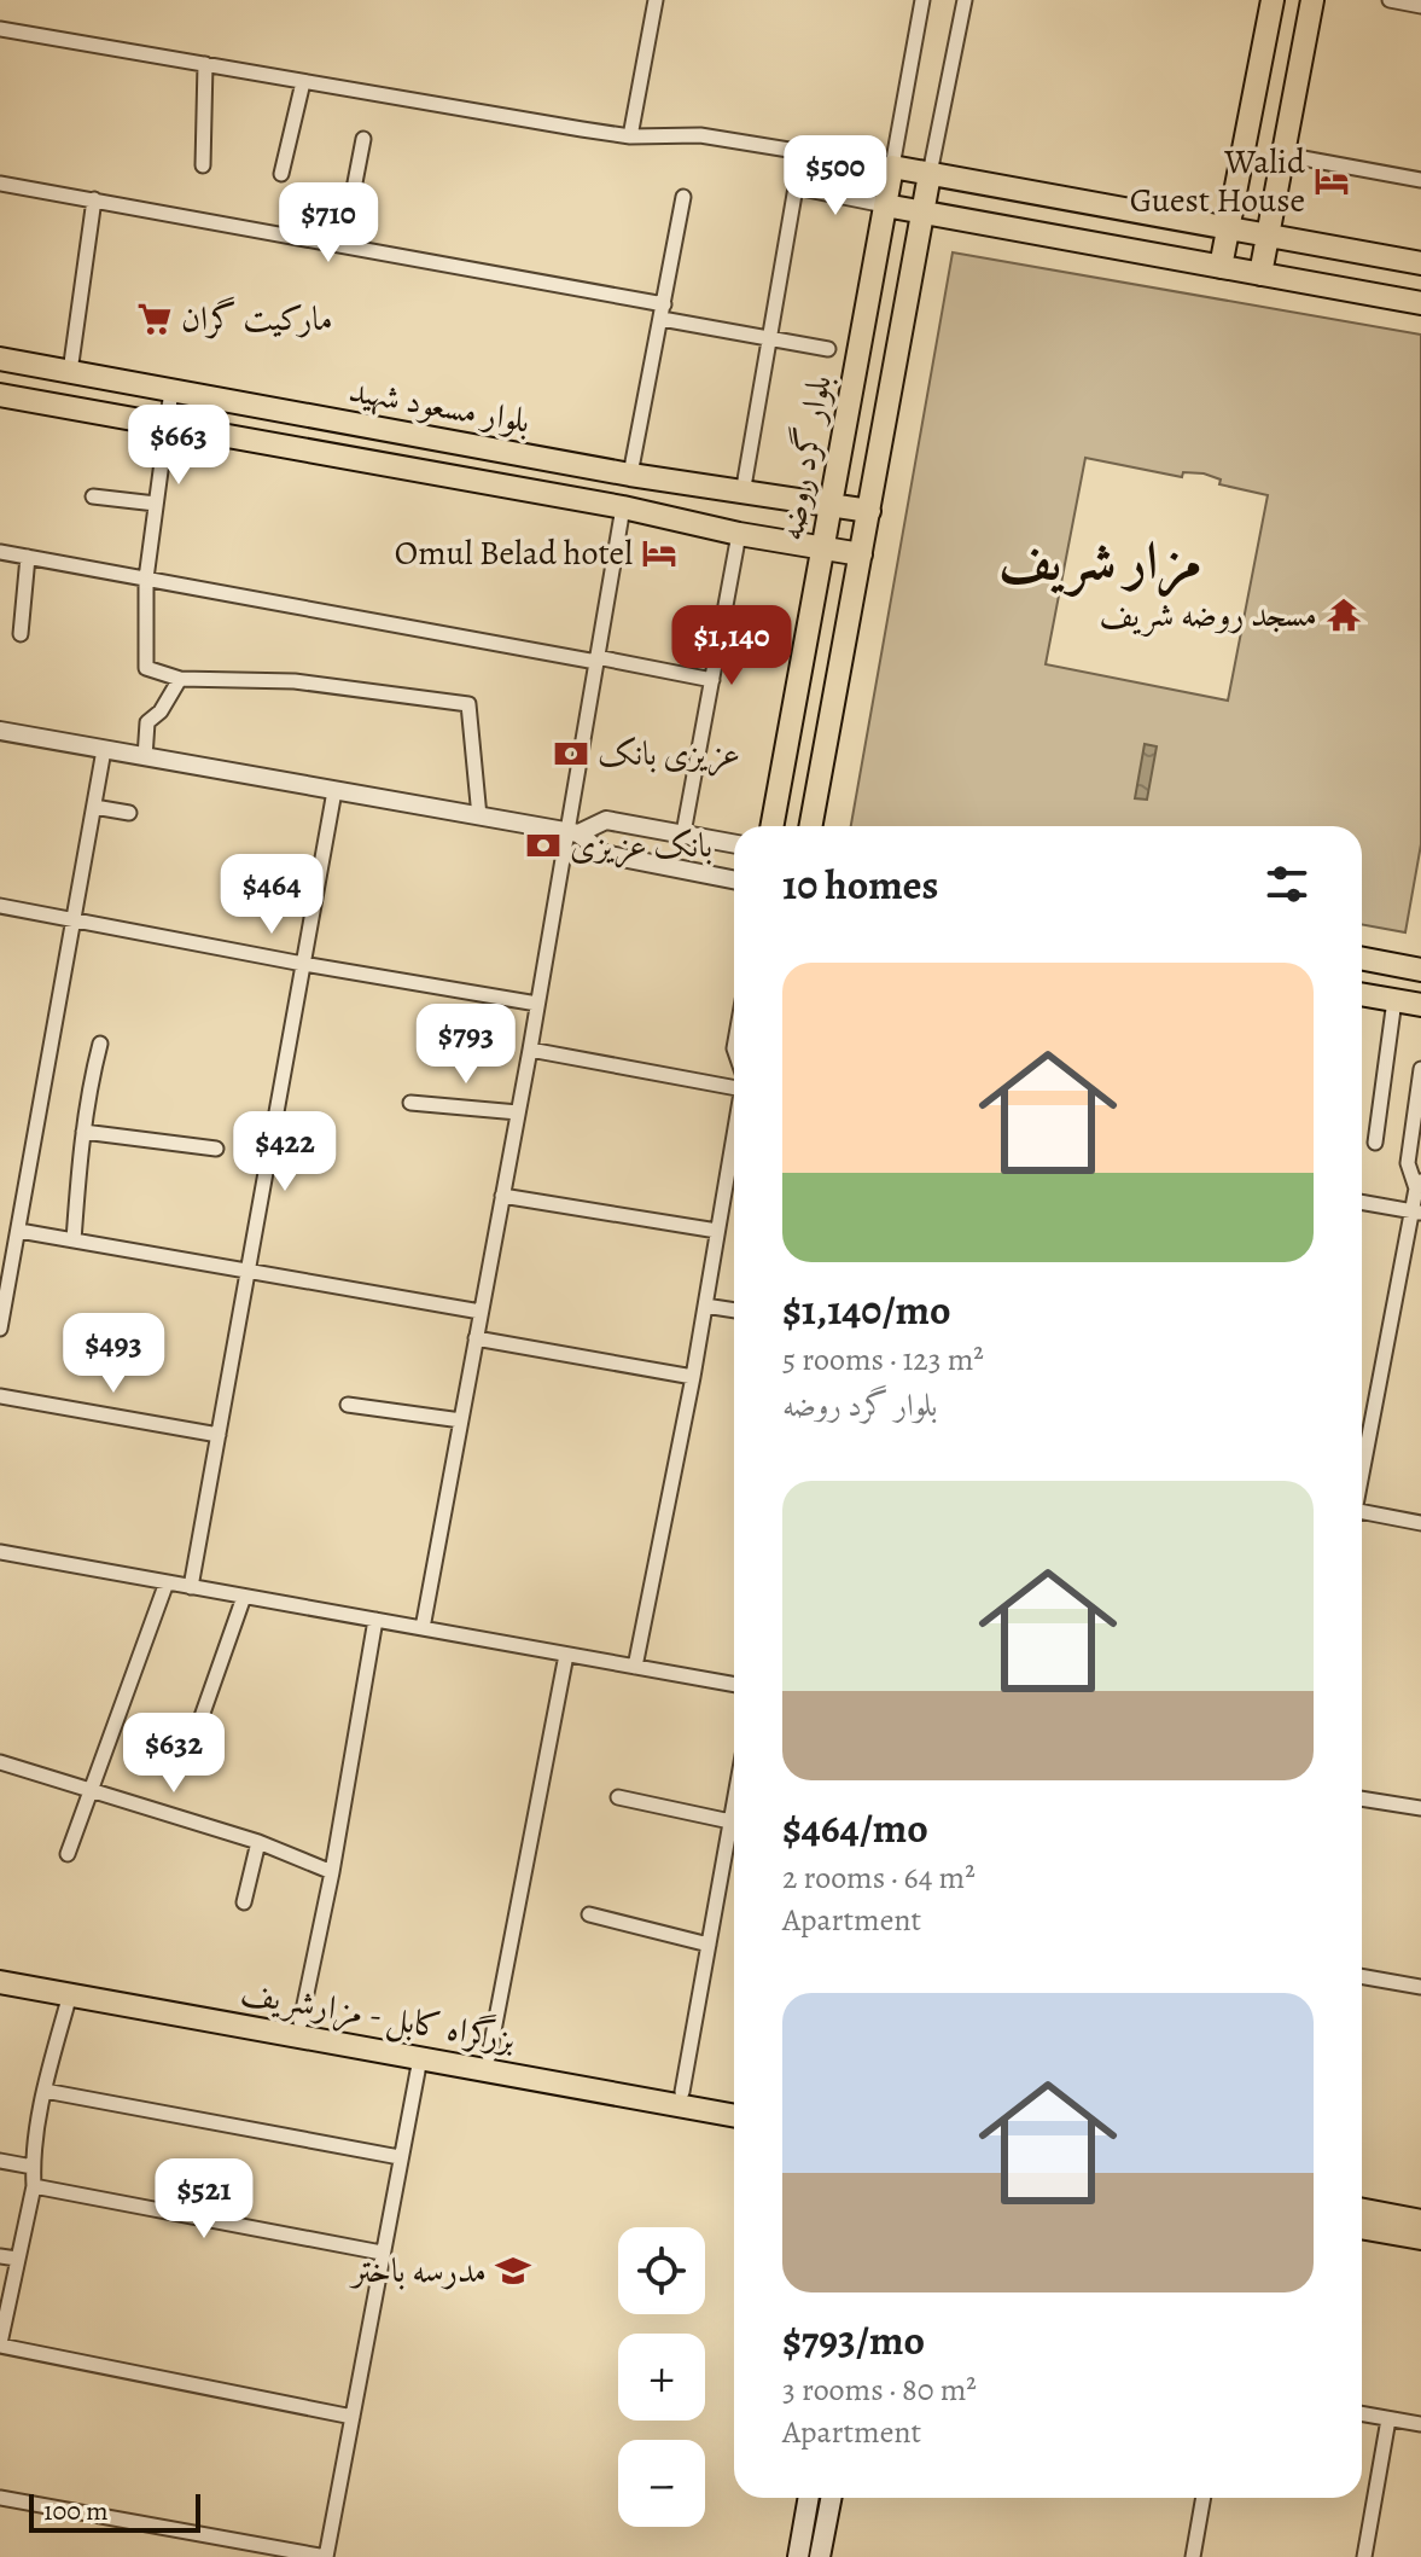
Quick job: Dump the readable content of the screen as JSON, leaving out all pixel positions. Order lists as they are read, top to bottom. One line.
{"streets":{"main road":["بلوار مسعود شهید","بلوار گرد روضه","بزرگراه کابل - مزارشریف"]},"crossings":[["بلوار مسعود شهید","بلوار گرد روضه"]],"districts":["مزار شريف"],"places":{"hotel":["Walid Guest House","Omul Belad hotel"],"supermarket":["مارکیت گران"],"temple":["مسجد روضه شریف"],"bank":["عزیزی بانک","بانک عزیزی"],"school or university":["مدرسه باختر"]},"scale_bar":"100 m","page":{"price":["$500","$710","$663","$1,140","$464","$793","$422","$493","$632","$521"],"heading":"10 homes","list":[{"name":"$1,140/mo","note":"5 rooms · 123 m² · بلوار گرد روضه"},{"name":"$464/mo","note":"2 rooms · 64 m² · Apartment"},{"name":"$793/mo","note":"3 rooms · 80 m² · Apartment"}],"map_buttons":["+","−"],"scale":"100 m"}}
